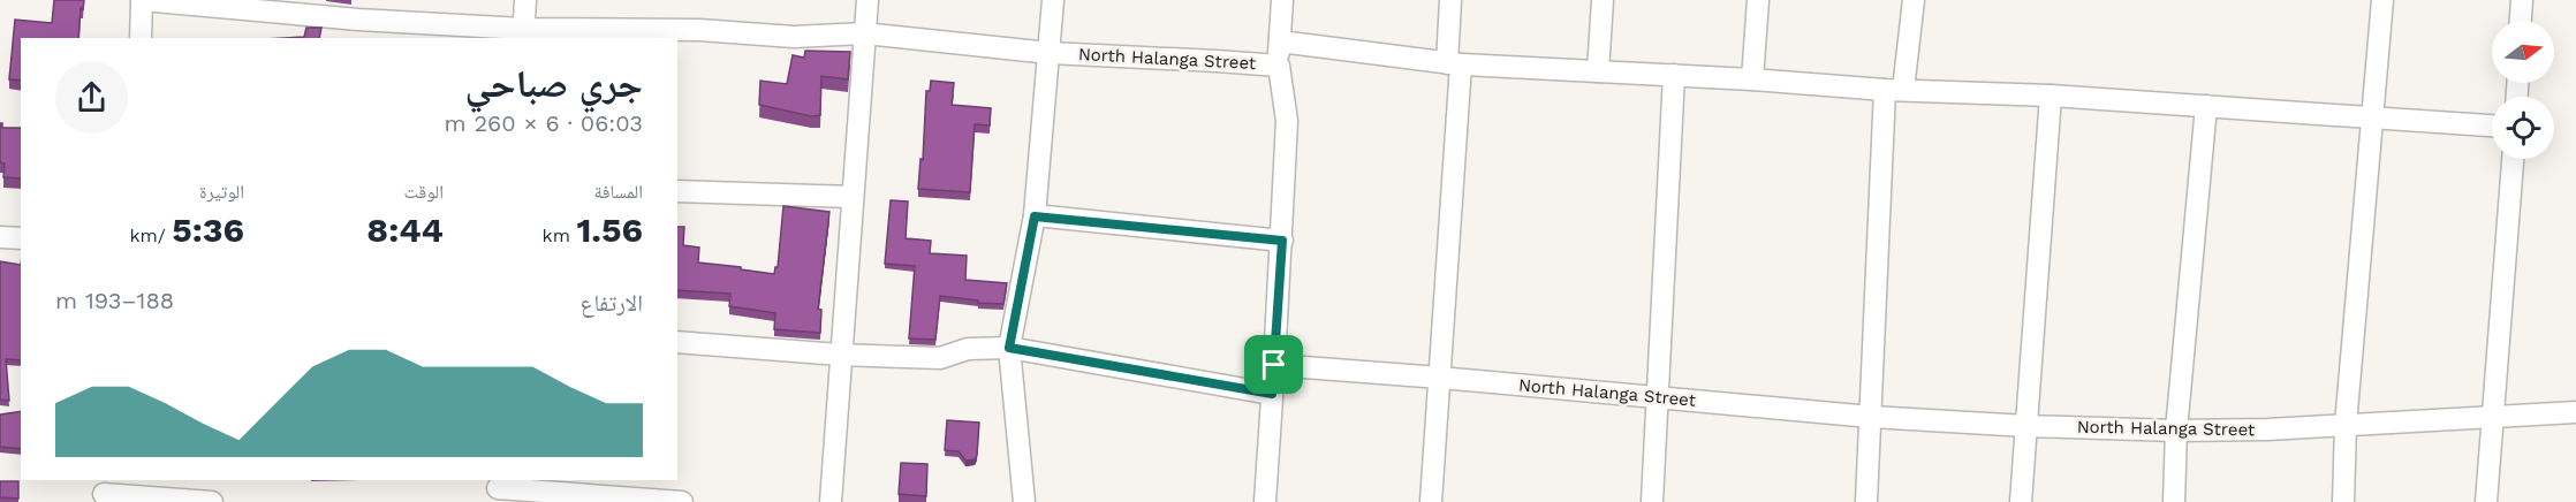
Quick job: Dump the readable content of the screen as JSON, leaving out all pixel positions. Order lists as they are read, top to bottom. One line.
{"streets":{"street":["North Halanga Street"]},"north":"right","page":{"heading":["جري صباحي","06:03 · 6 × 260 m"],"stats":[["المسافة","1.56 km"],["الوقت","8:44"],["الوتيرة","5:36 /km"]],"chart":["الارتفاع","188–193 m"]}}
